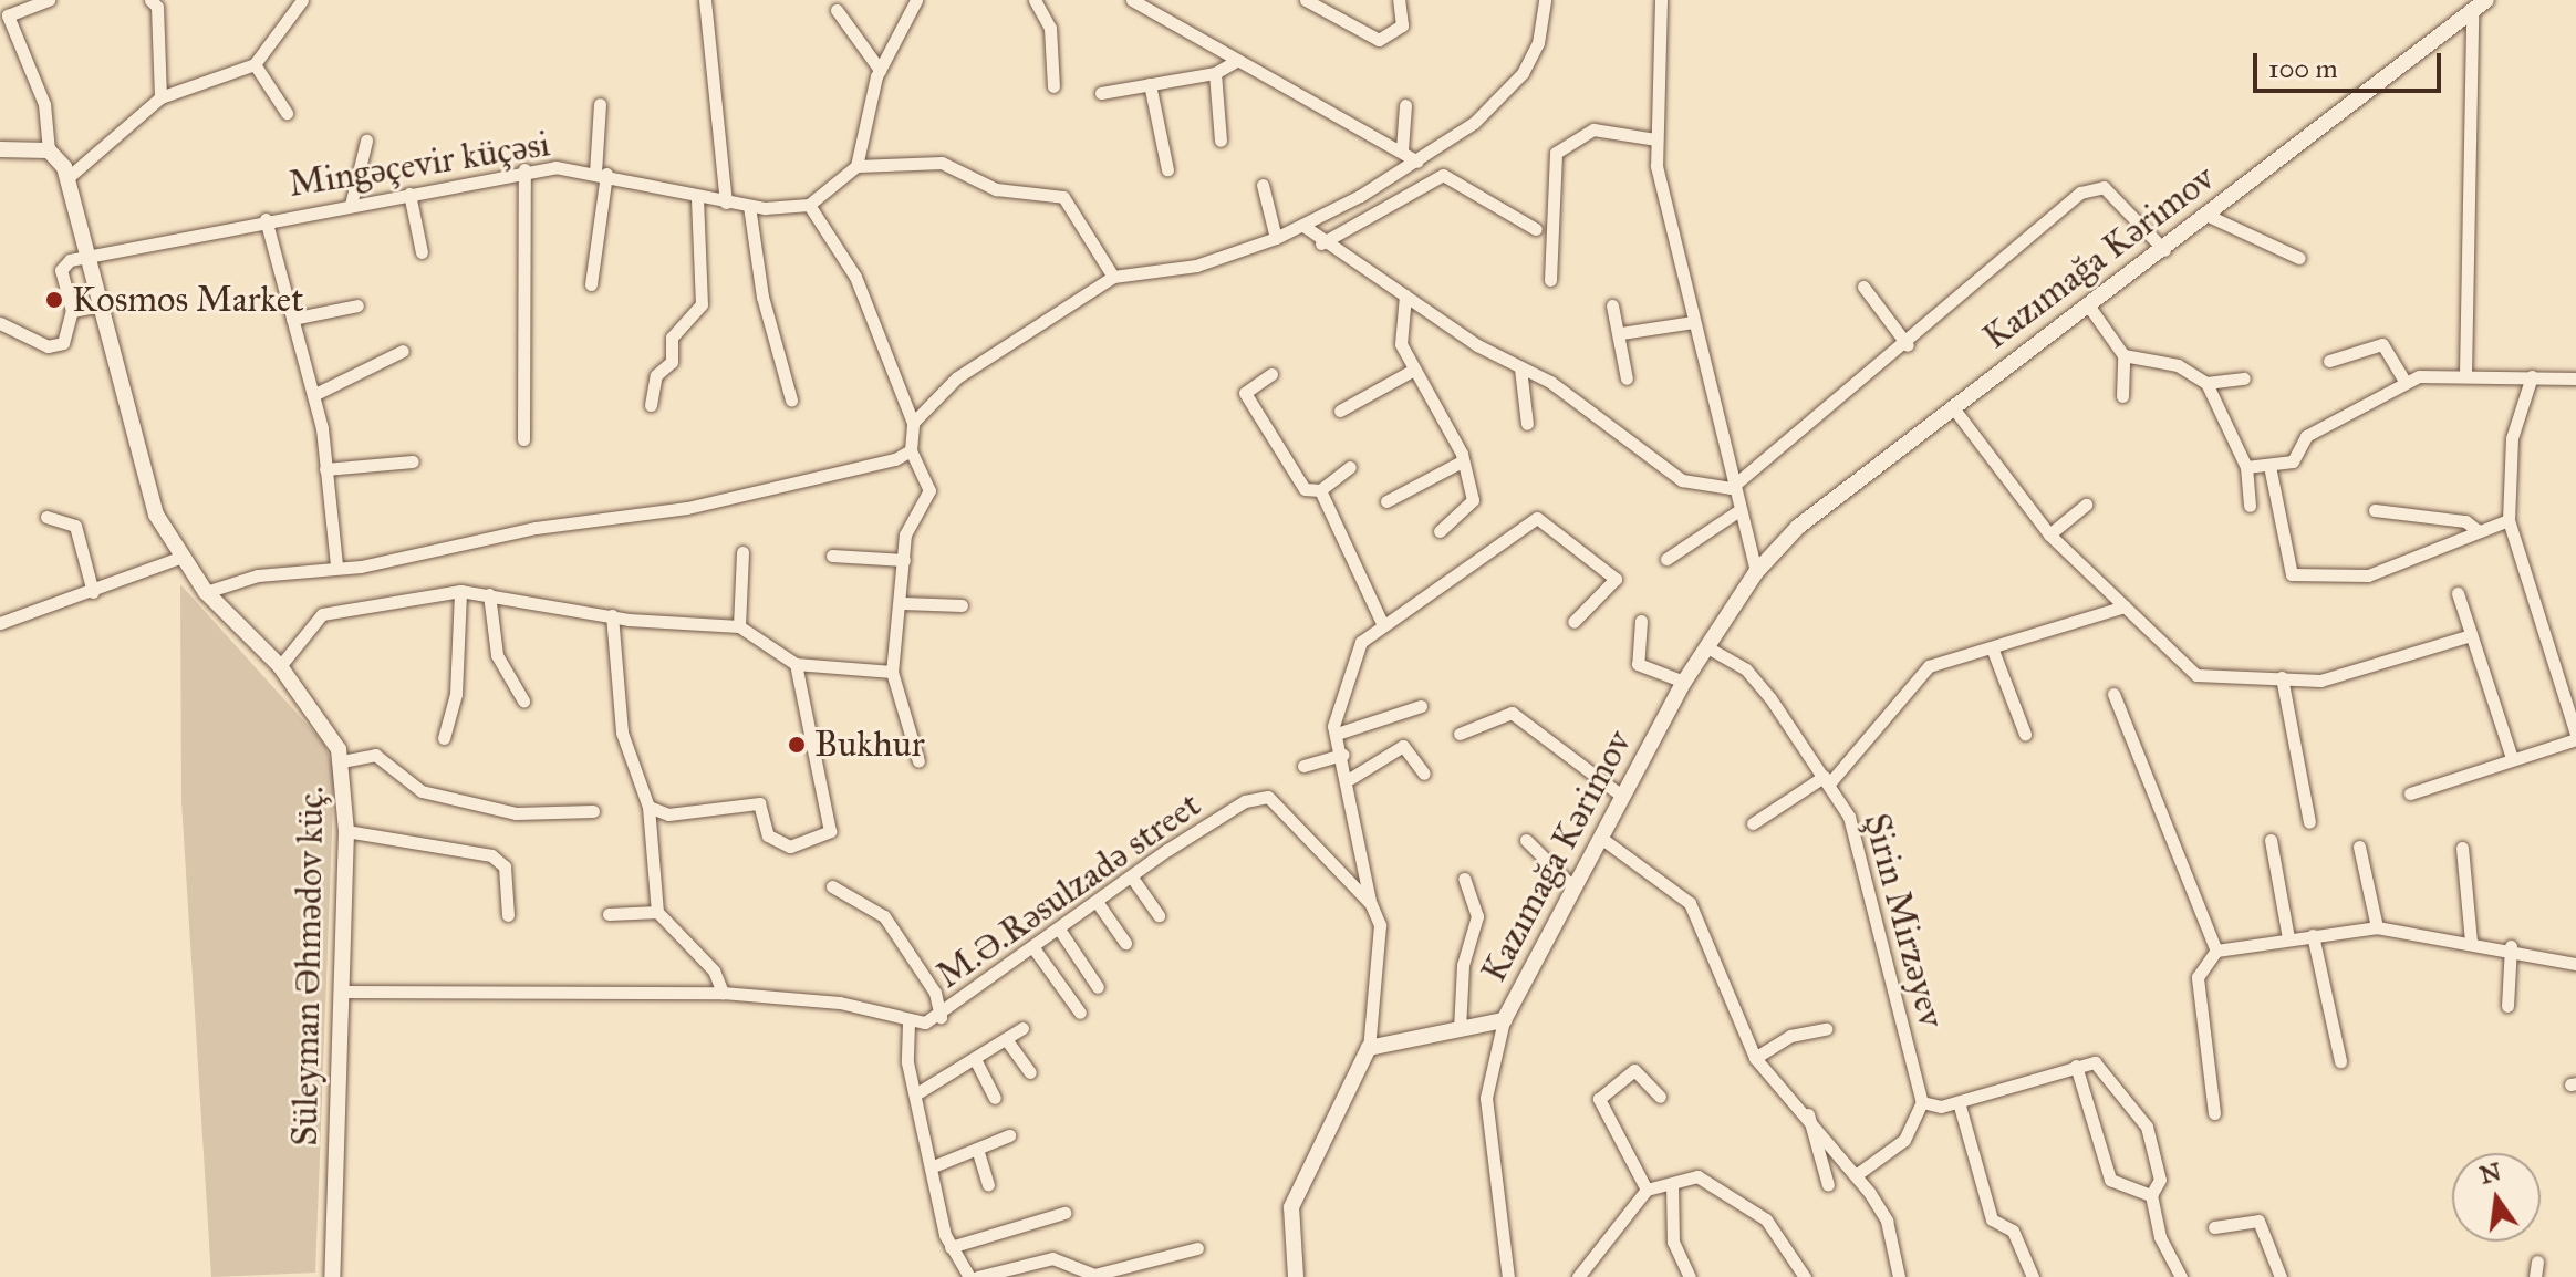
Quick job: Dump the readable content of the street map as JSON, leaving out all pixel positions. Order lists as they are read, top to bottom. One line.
{"streets":{"street":["Mingəçevir küçəsi","Kazımağa Kərimov","M.Ə.Rəsulzadə street","Şirin Mirzəyev","Süleyman Əhmədov küç."]},"crossings":[["Mingəçevir küçəsi","Süleyman Əhmədov küç."],["Kazımağa Kərimov","Şirin Mirzəyev"],["M.Ə.Rəsulzadə street","Süleyman Əhmədov küç."]],"places":["Kosmos Market","Bukhur"],"scale_bar":"100 m","north":"top"}
